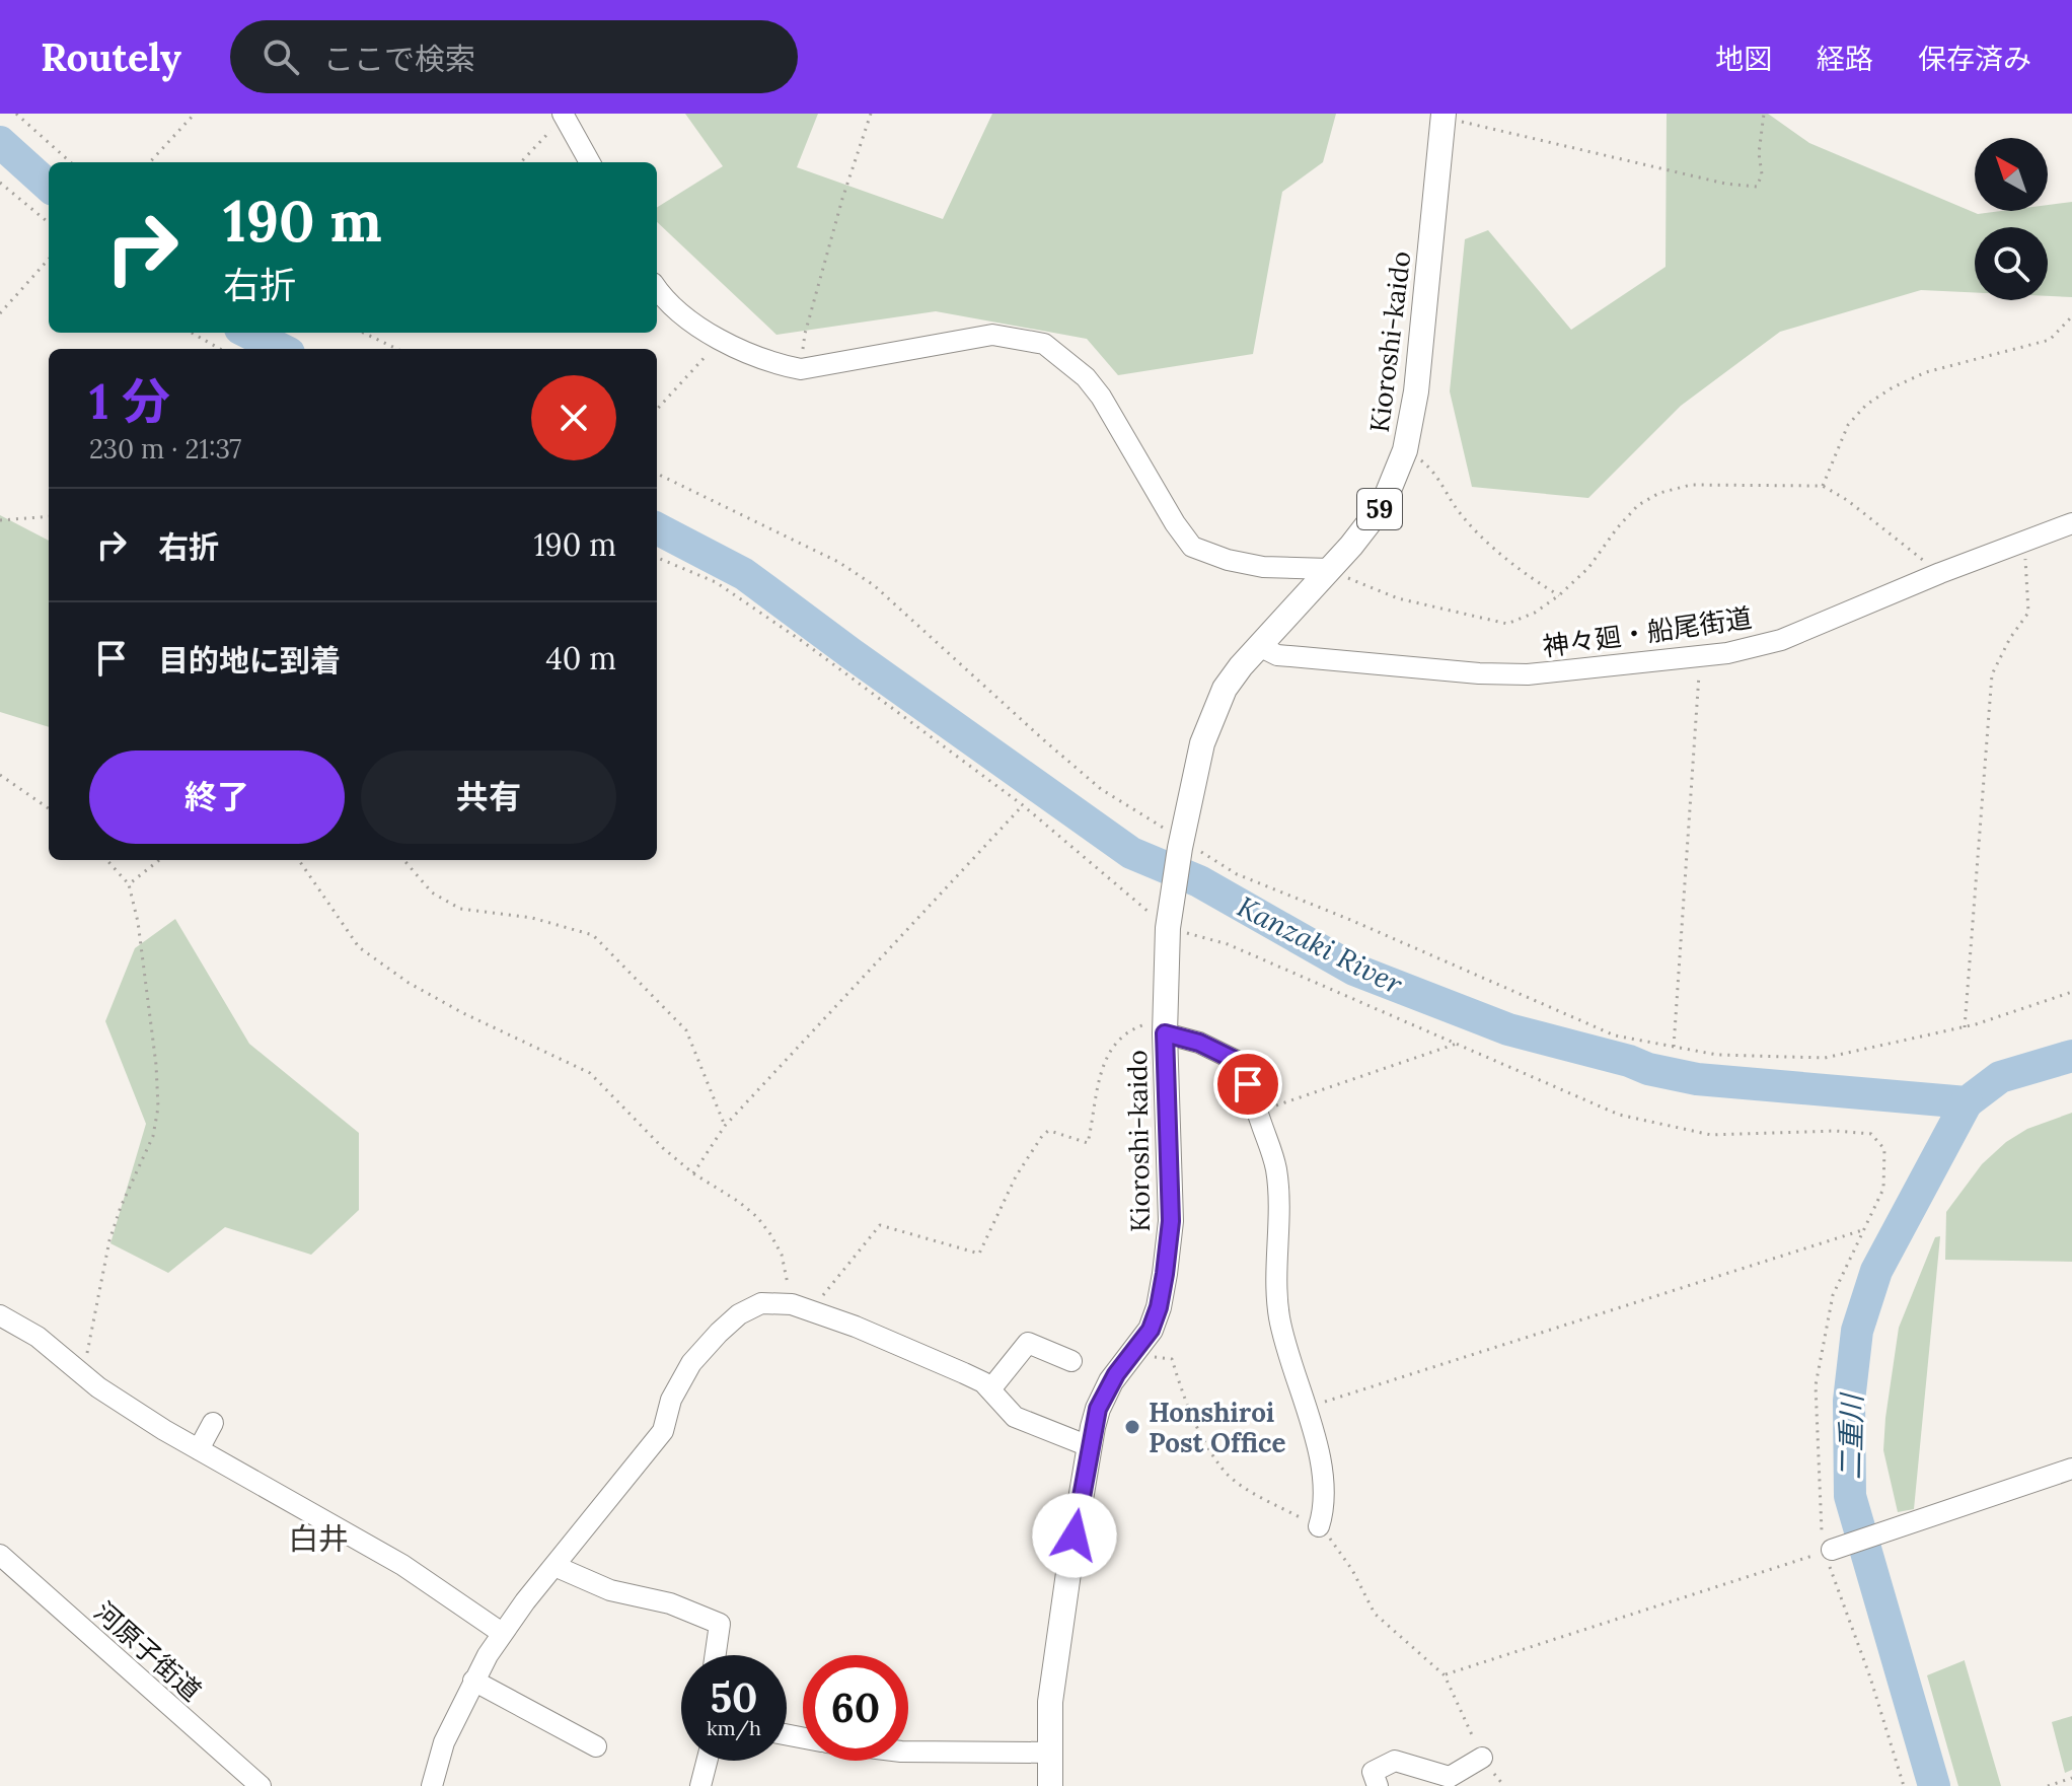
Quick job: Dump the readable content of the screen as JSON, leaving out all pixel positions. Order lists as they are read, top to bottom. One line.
{"streets":{"main road":["Kioroshi-kaido","59"],"street":["神々廻・船尾街道","河原子街道"]},"crossings":[["Kioroshi-kaido","59"],["Kioroshi-kaido","神々廻・船尾街道"]],"districts":["白井"],"water":["Kanzaki River","二重川"],"places":["Honshiroi Post Office"],"north":"top left","page":{"header":"Routely","search":"ここで検索","nav":["地図","経路","保存済み"],"turn":["190 m","右折"],"heading":["1 分","230 m · 21:37"],"list":[{"name":"右折","value":"190 m"},{"name":"目的地に到着","value":"40 m"}],"buttons":["終了","共有"],"speed":"50 km/h","limit":"60"}}
